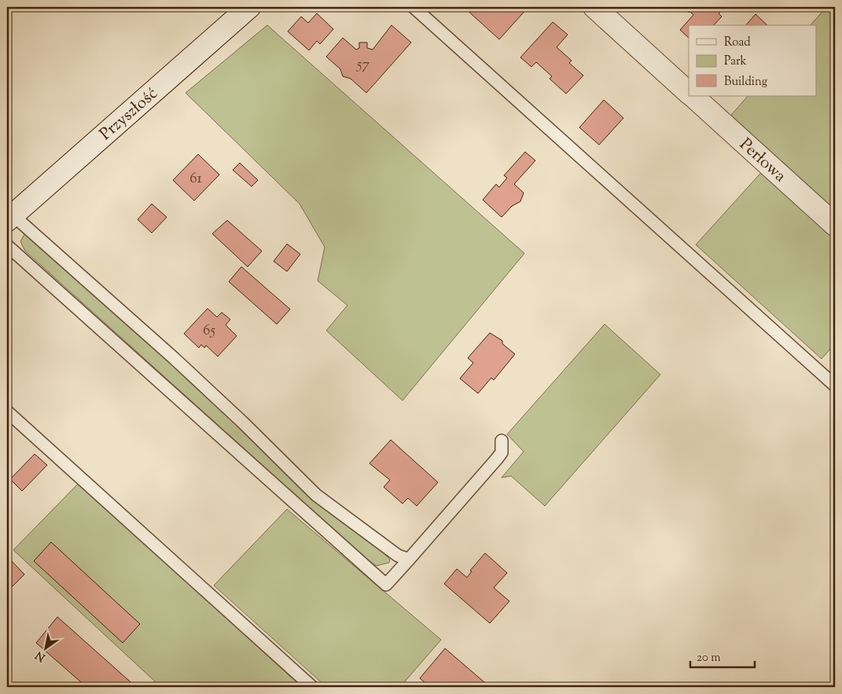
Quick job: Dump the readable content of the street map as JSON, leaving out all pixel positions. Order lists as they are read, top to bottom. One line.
{"streets":{"street":["Przyszłość","Perłowa"]},"house_numbers":["57","61","65"],"legend":["Road","Park","Building"],"scale_bar":"20 m","north":"bottom left"}
